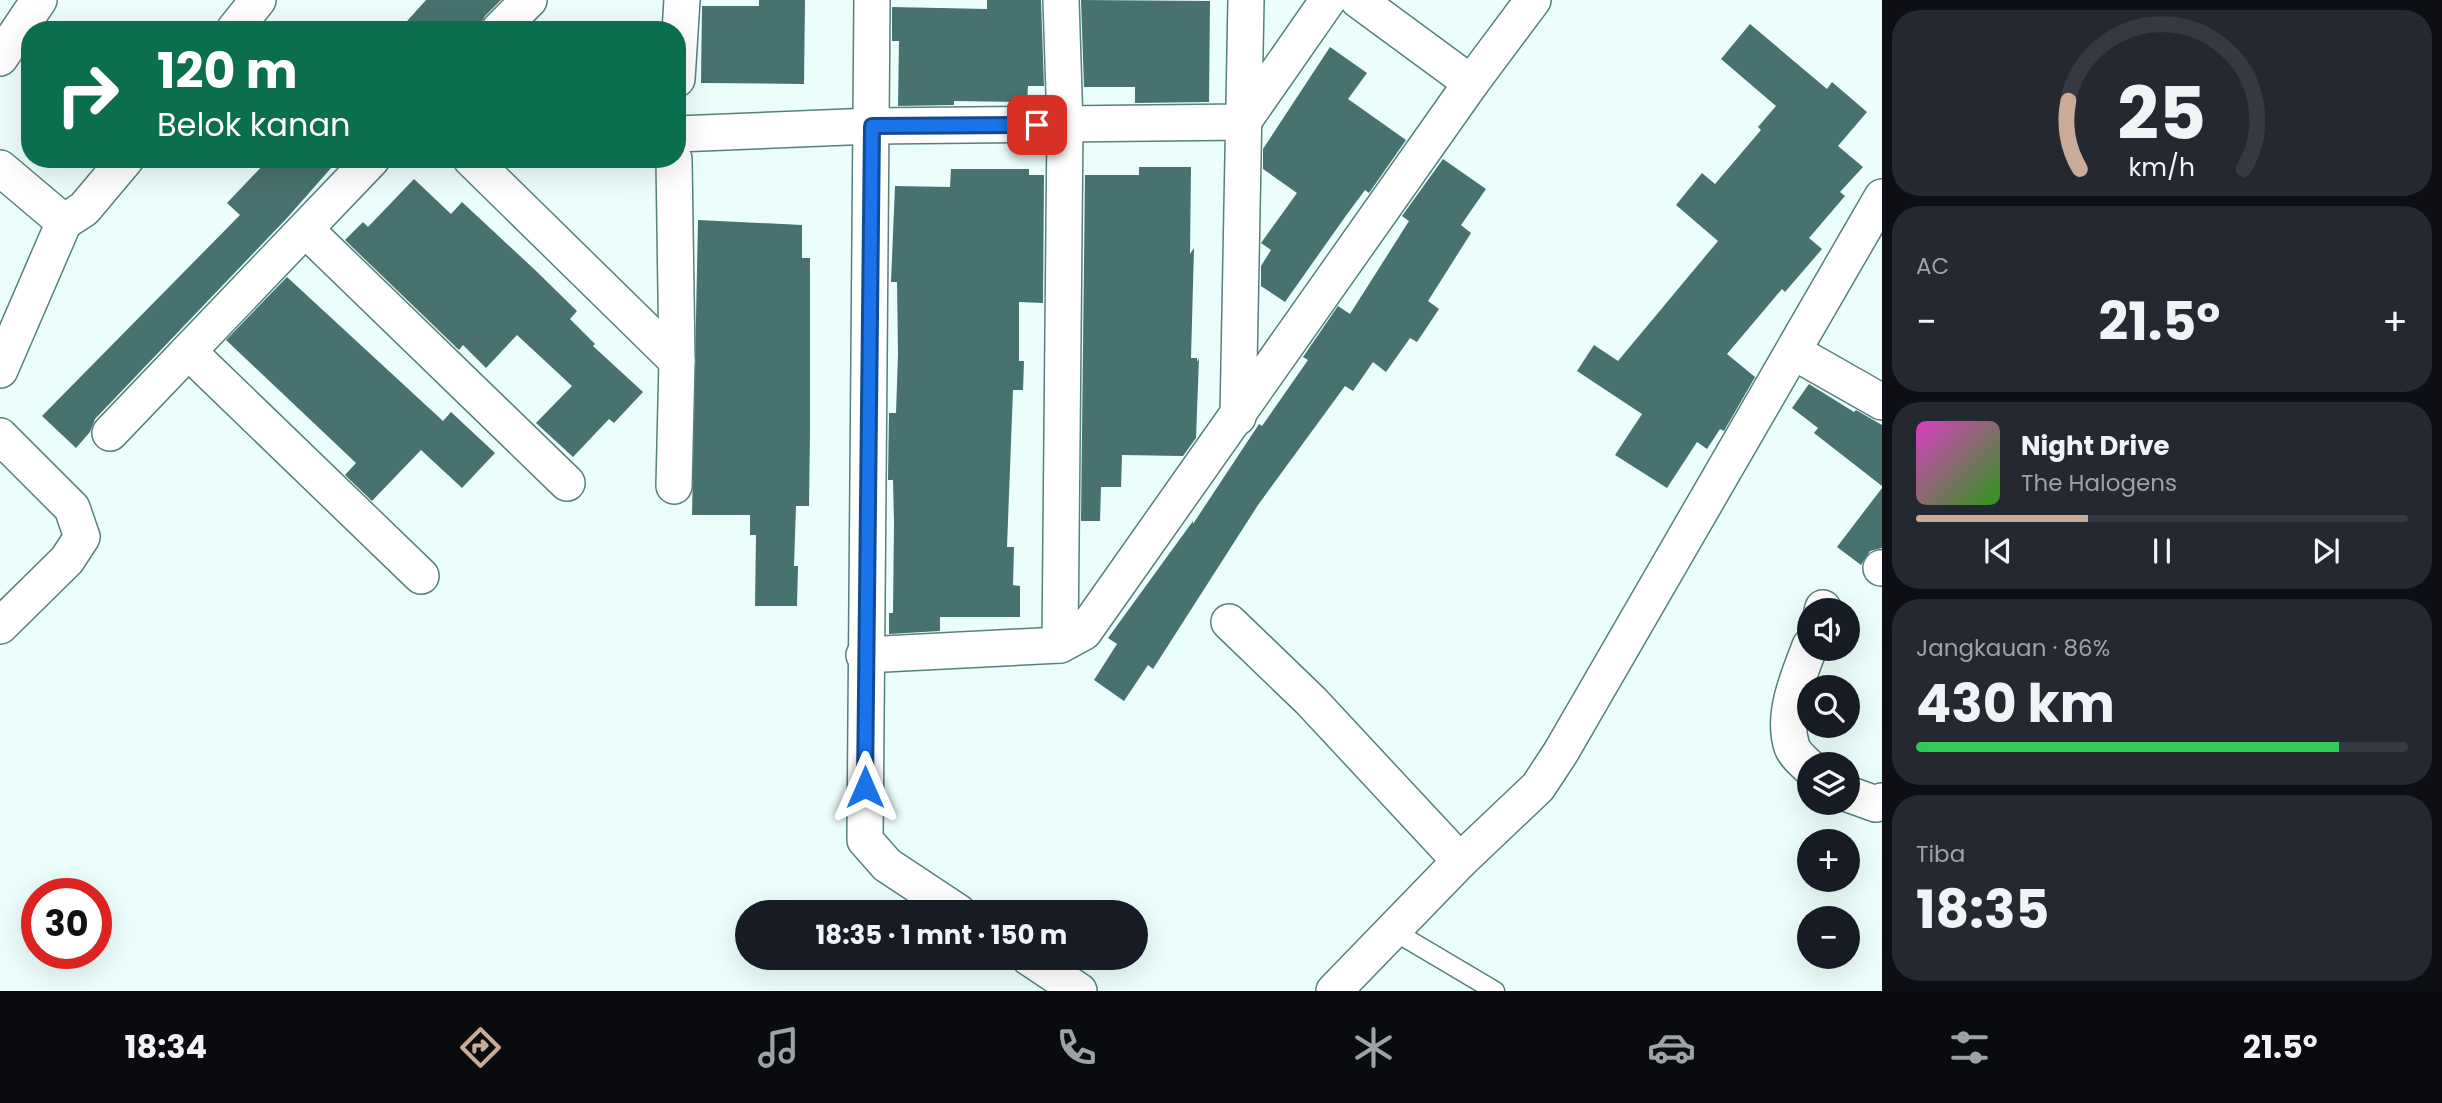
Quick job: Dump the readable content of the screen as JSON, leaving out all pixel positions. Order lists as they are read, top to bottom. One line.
{"page":{"turn":["120 m","Belok kanan"],"tile":["AC",["Jangkauan · 86%","430 km"],["Tiba","18:35"]],"heat":["−","21.5°","+"],"song":["Night Drive","The Halogens"],"map_buttons":["+","−"],"limit":"30","trip":"18:35 · 1 mnt · 150 m","tabs":["18:34","21.5°"],"gauge":["25","km/h"]}}
